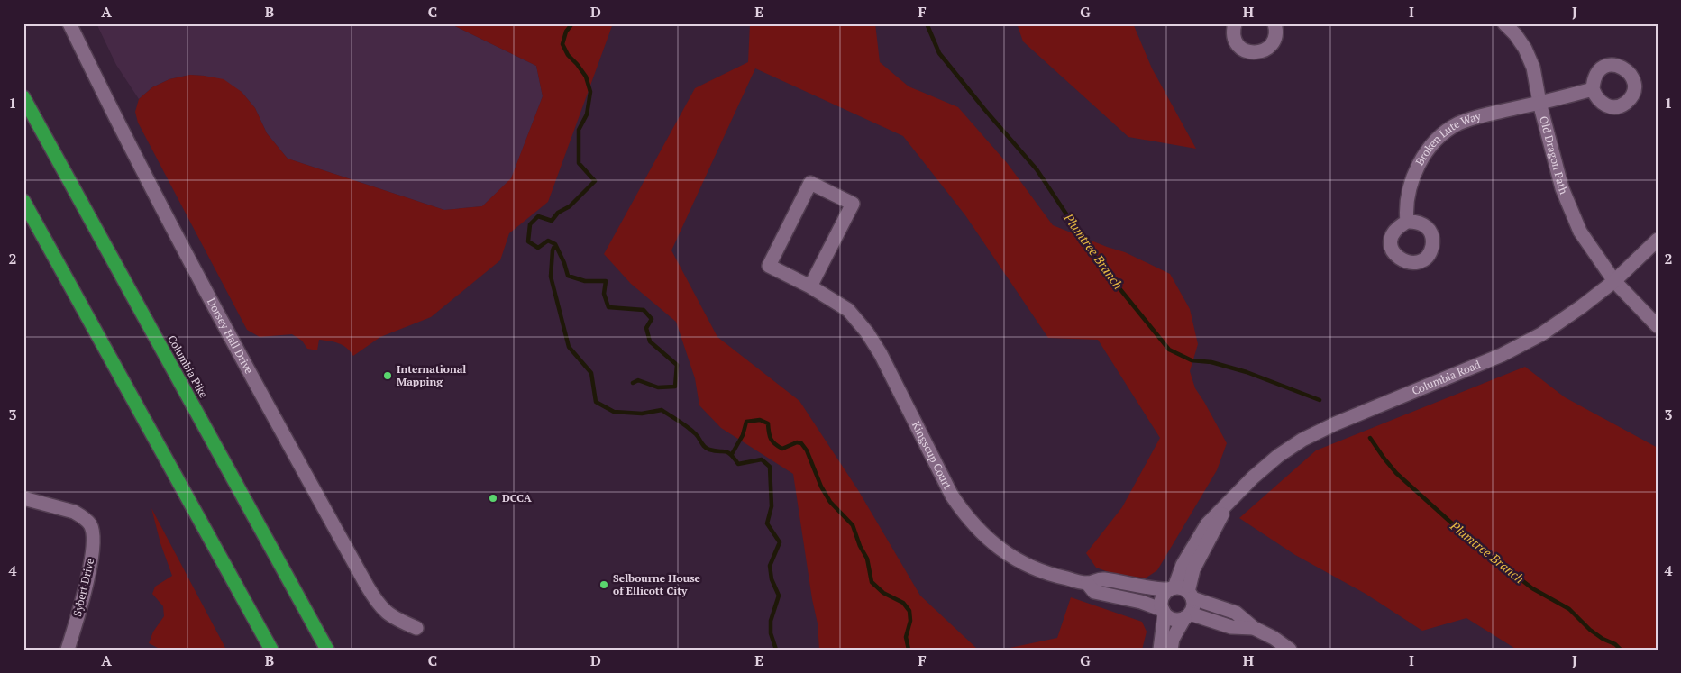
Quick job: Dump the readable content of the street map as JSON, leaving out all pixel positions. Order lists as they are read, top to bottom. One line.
{"streets":{"highway":["Columbia Pike"],"street":["Broken Lute Way","Old Dragon Path","Dorsey Hall Drive","Columbia Road","Kingscup Court","Sybert Drive"]},"crossings":[["Broken Lute Way","Old Dragon Path"],["Old Dragon Path","Columbia Road"],["Columbia Road","Kingscup Court"]],"water":["Plumtree Branch"],"places":["International Mapping","DCCA","Selbourne House of Ellicott City"],"grid":{"columns":["A","B","C","D","E","F","G","H","I","J"],"rows":["1","2","3","4"]}}
